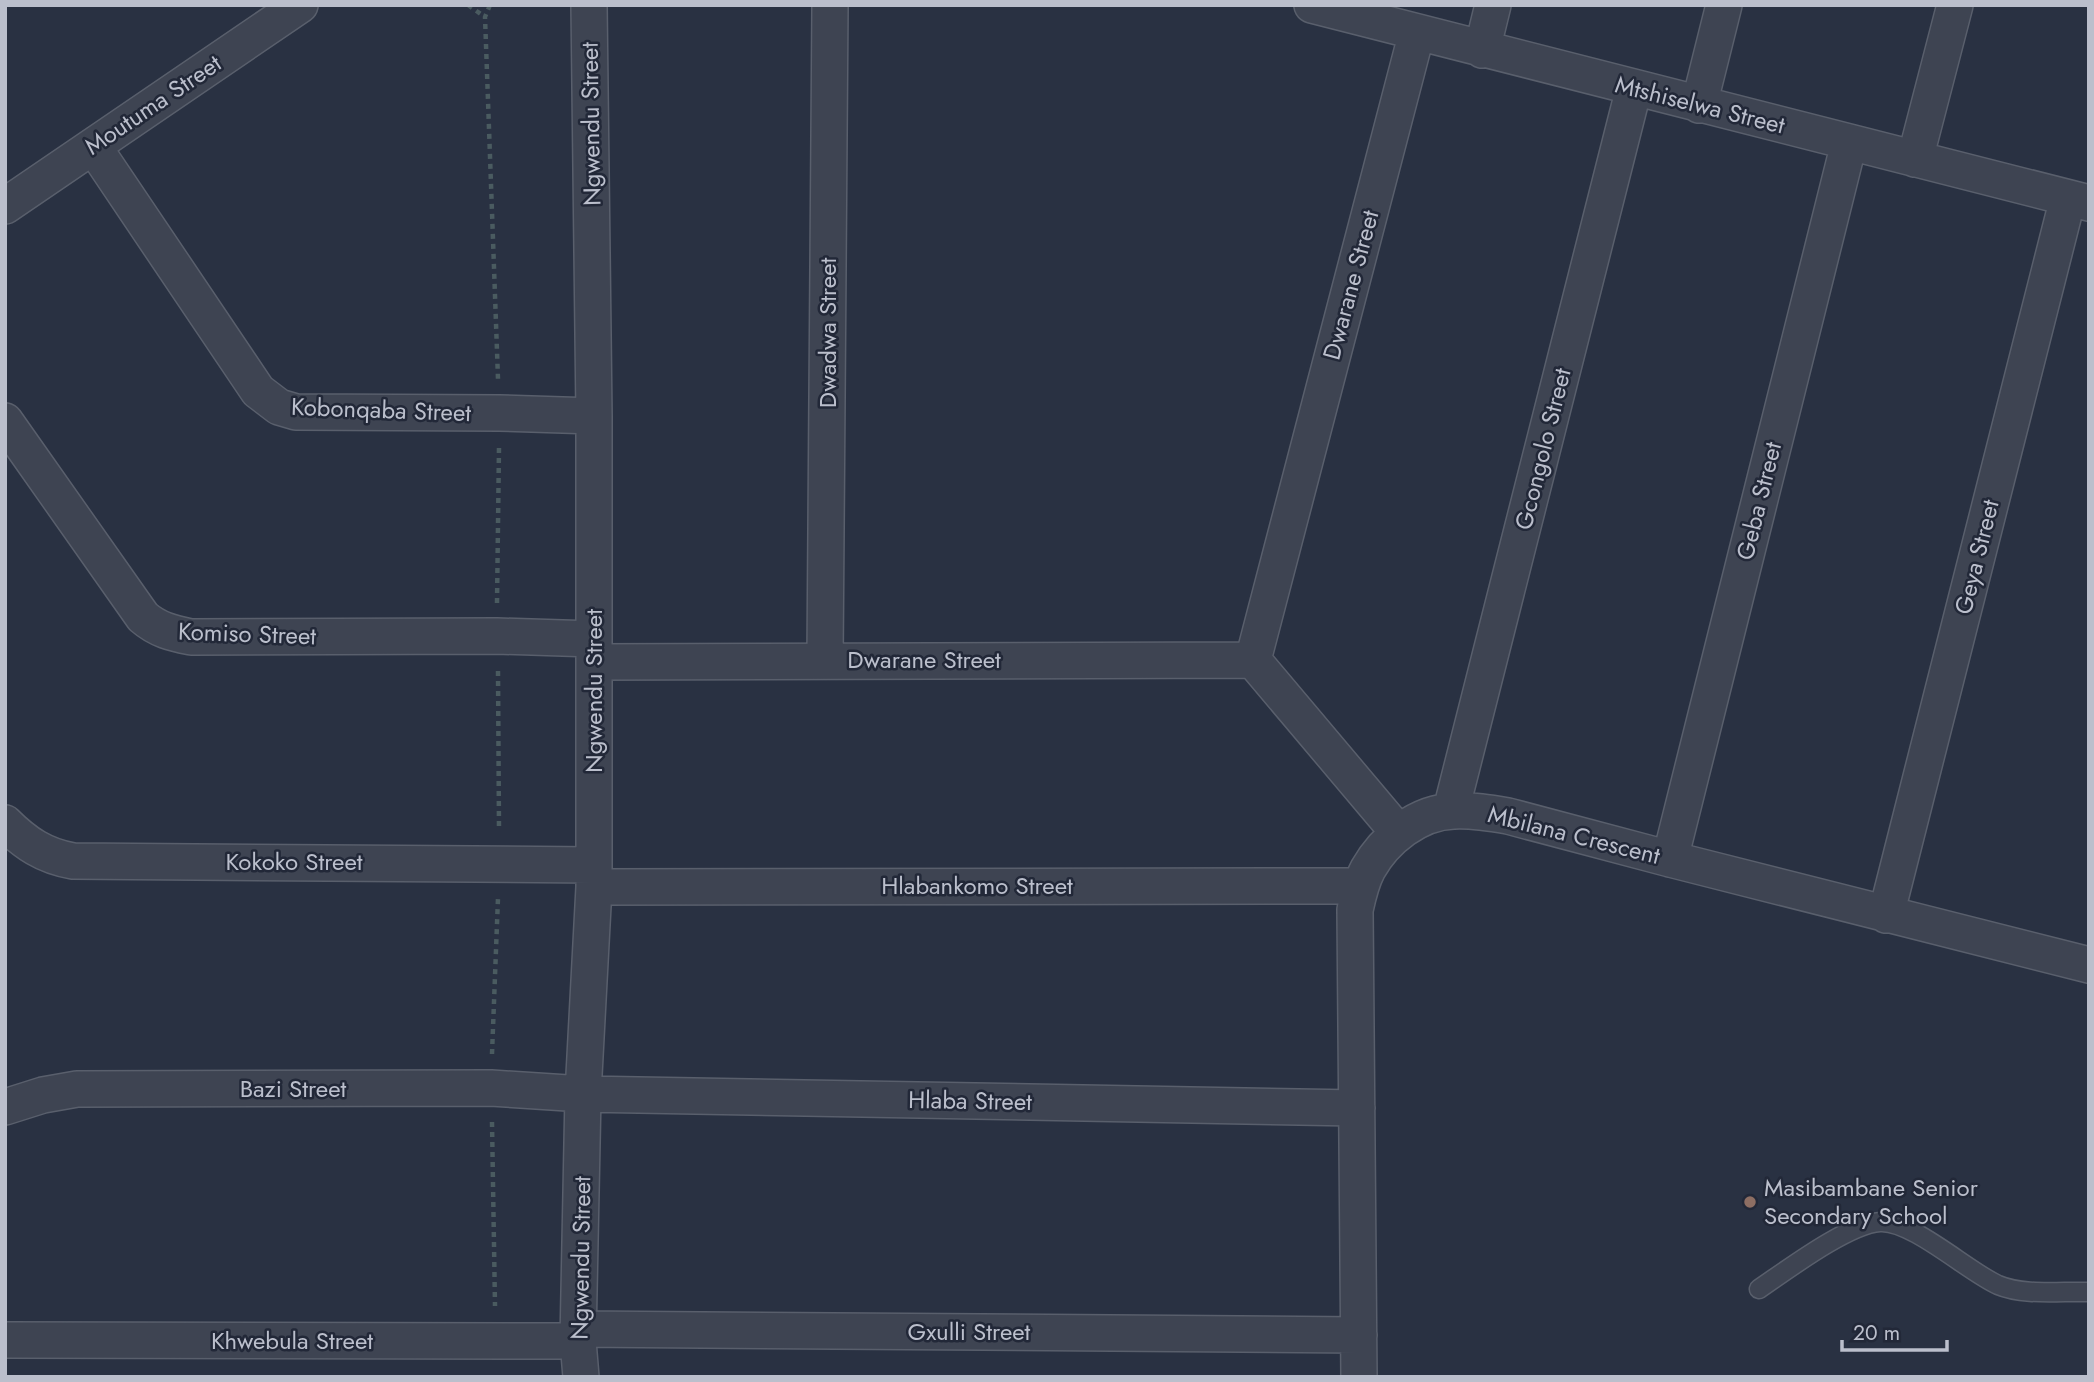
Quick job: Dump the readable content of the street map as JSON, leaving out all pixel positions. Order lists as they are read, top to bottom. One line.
{"streets":{"street":["Moutuma Street","Mtshiselwa Street","Ngwendu Street","Dwarane Street","Dwadwa Street","Kobonqaba Street","Gcongolo Street","Geba Street","Geya Street","Komiso Street","Mbilana Crescent","Kokoko Street","Hlabankomo Street","Bazi Street","Hlaba Street","Gxulli Street","Khwebula Street"]},"crossings":[["Moutuma Street","Kobonqaba Street"],["Mtshiselwa Street","Dwarane Street"],["Mtshiselwa Street","Gcongolo Street"],["Mtshiselwa Street","Geba Street"],["Mtshiselwa Street","Geya Street"],["Ngwendu Street","Dwarane Street"],["Ngwendu Street","Kobonqaba Street"],["Ngwendu Street","Komiso Street"],["Ngwendu Street","Kokoko Street"],["Ngwendu Street","Hlabankomo Street"],["Ngwendu Street","Bazi Street"],["Ngwendu Street","Hlaba Street"],["Ngwendu Street","Gxulli Street"],["Ngwendu Street","Khwebula Street"],["Dwarane Street","Dwadwa Street"],["Dwarane Street","Komiso Street"],["Gcongolo Street","Mbilana Crescent"],["Geba Street","Mbilana Crescent"],["Geya Street","Mbilana Crescent"],["Mbilana Crescent","Hlabankomo Street"],["Mbilana Crescent","Hlaba Street"],["Mbilana Crescent","Gxulli Street"],["Kokoko Street","Hlabankomo Street"],["Bazi Street","Hlaba Street"],["Gxulli Street","Khwebula Street"]],"places":["Masibambane Senior Secondary School"],"scale_bar":"20 m"}
